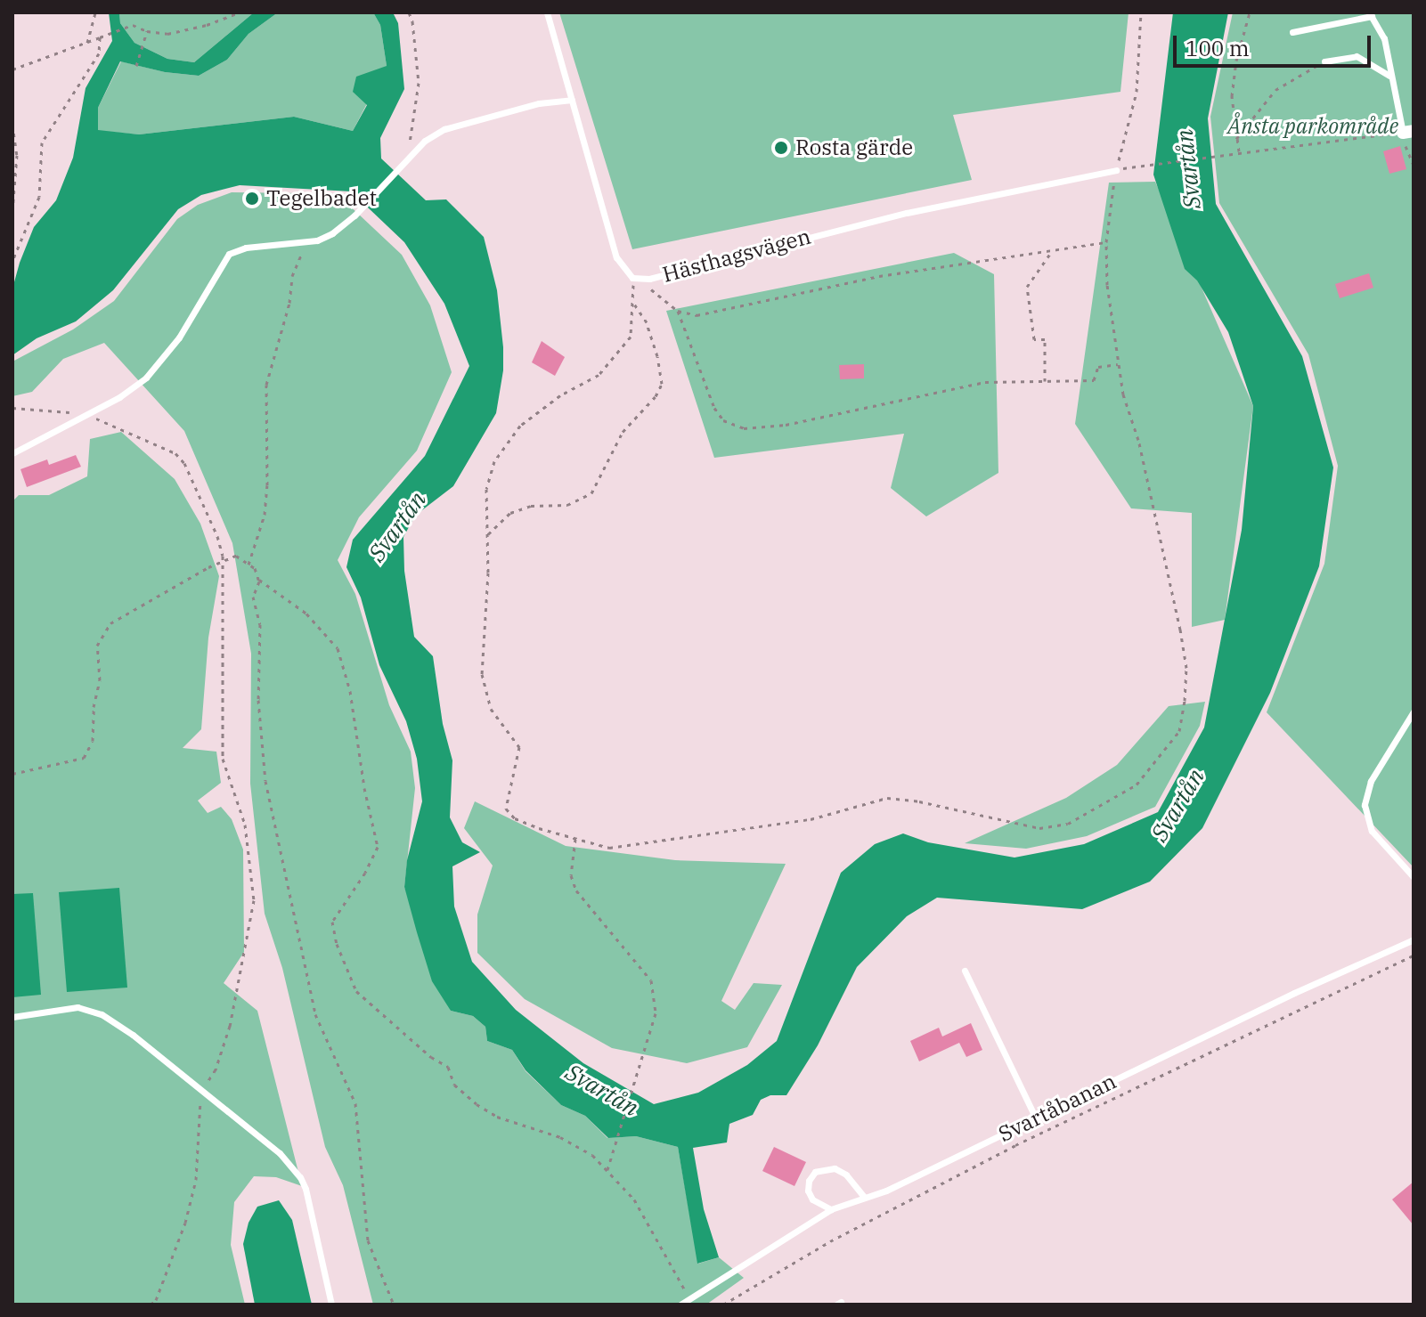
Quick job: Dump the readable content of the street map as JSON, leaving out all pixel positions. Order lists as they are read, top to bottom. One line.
{"streets":{"lane":["Hästhagsvägen"],"path":["Svartåbanan"]},"water":["Svartån"],"parks":["Ånsta parkområde"],"places":["Rosta gärde","Tegelbadet"],"scale_bar":"100 m"}
